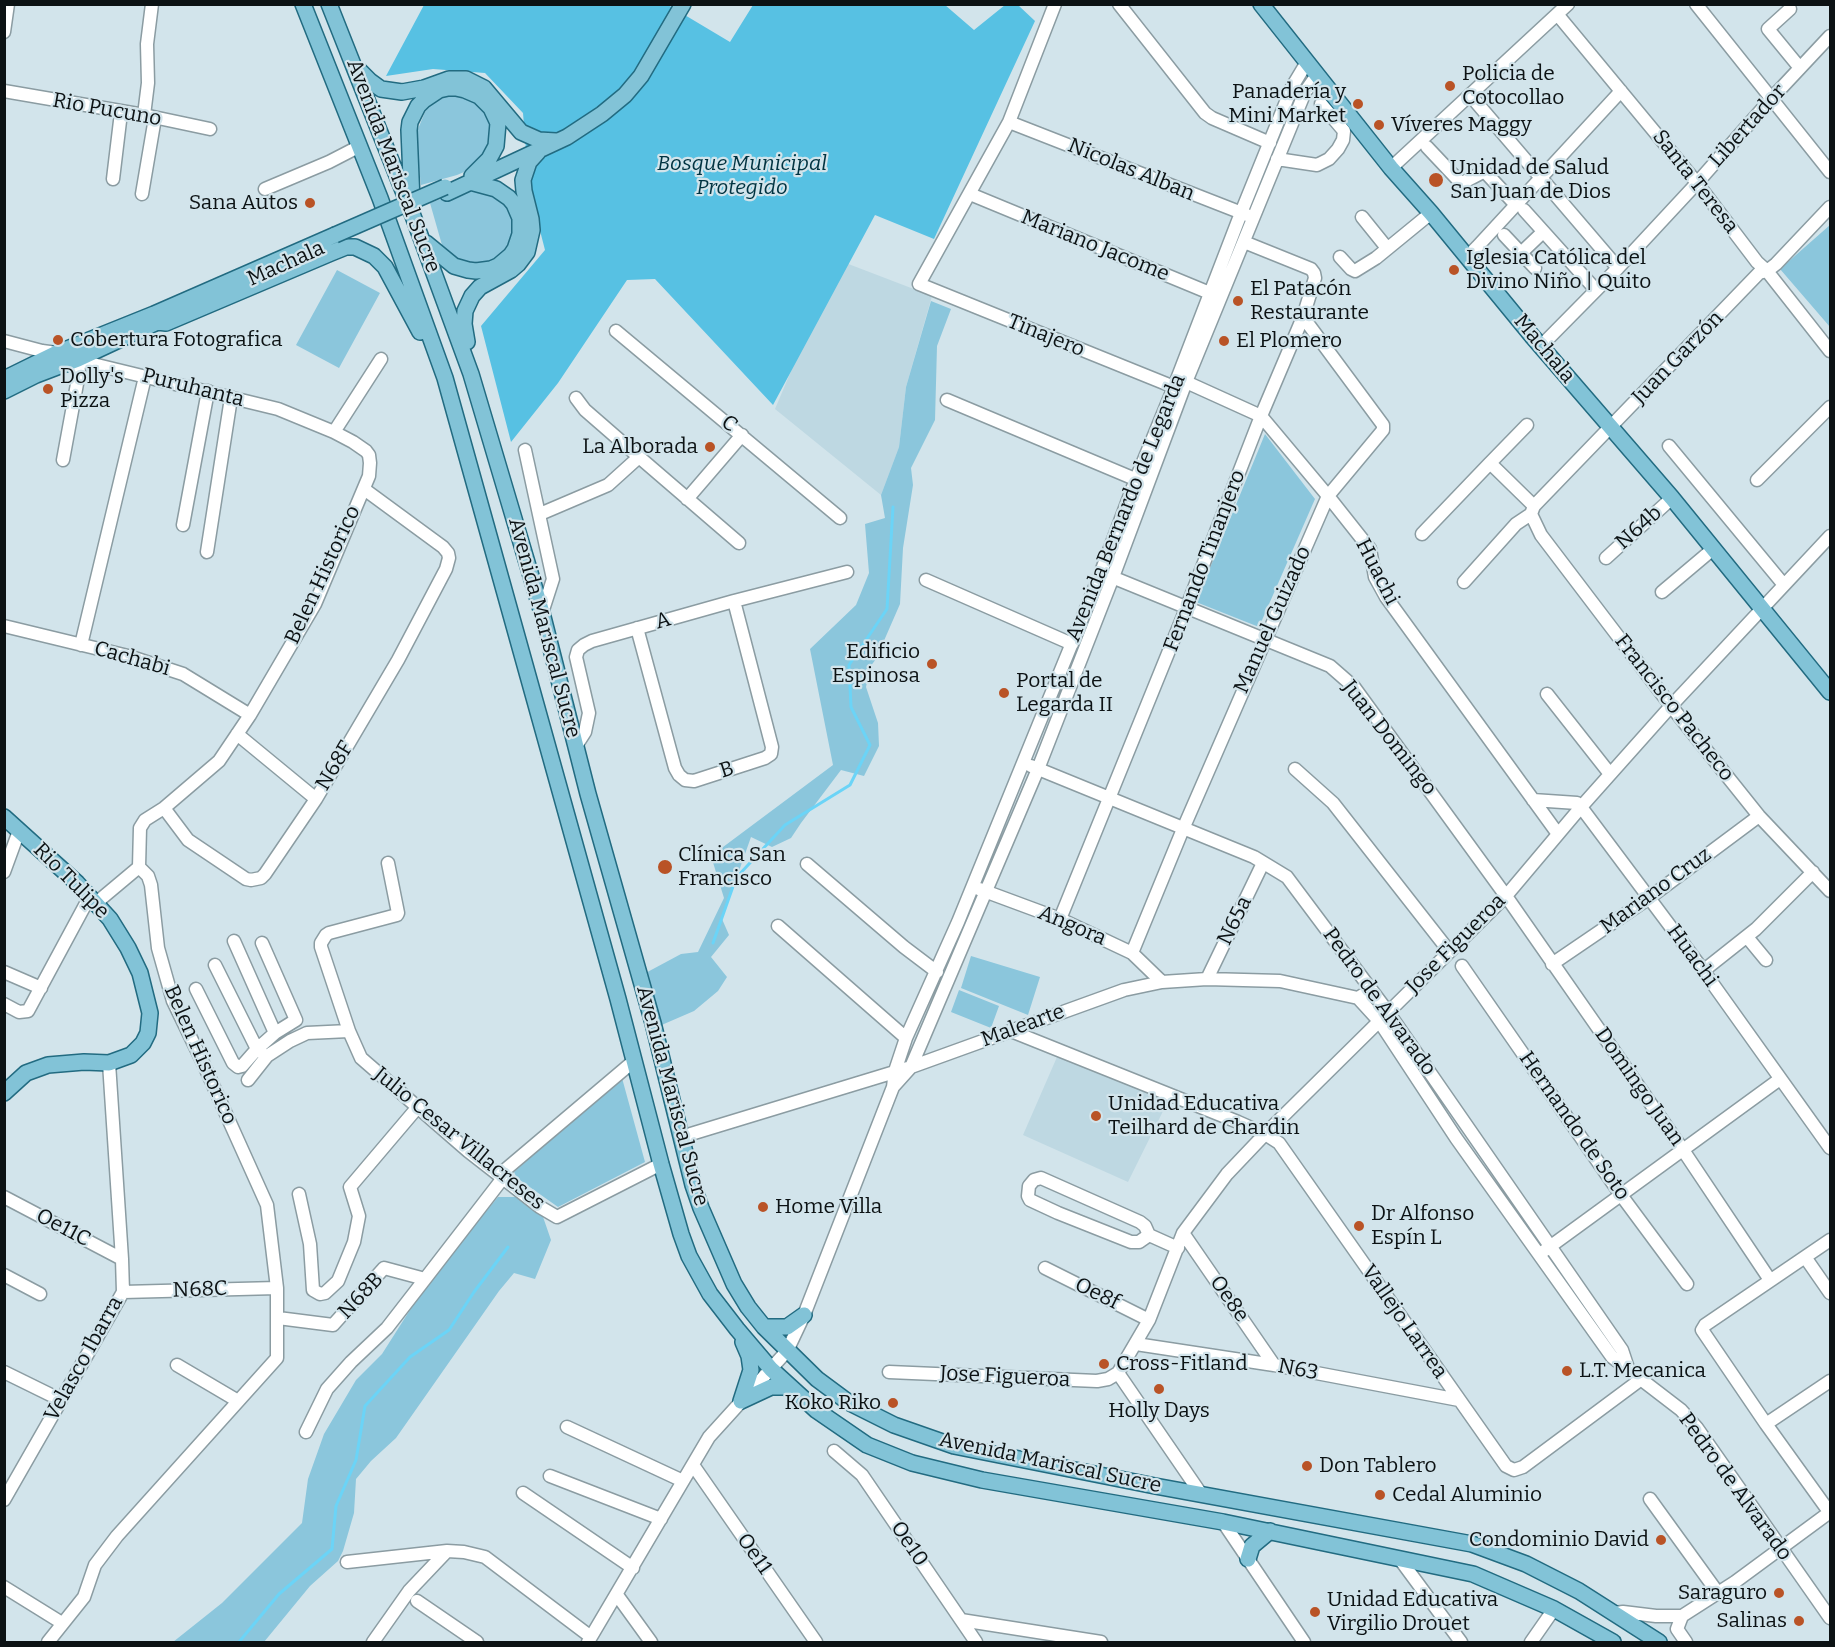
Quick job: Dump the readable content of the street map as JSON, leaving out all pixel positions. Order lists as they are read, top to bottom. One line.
{"streets":{"main road":["Avenida Mariscal Sucre","Machala","Rio Tulipe"],"street":["Rio Pucuno","Libertador","Nicolas Alban","Santa Teresa","Mariano Jacome","Tinajero","Juan Garzón","Puruhanta","C","Avenida Bernardo de Legarda","N64b","Fernando Tinanjero","Huachi","Belen Historico","Manuel Guizado","A","Cachabi","Francisco Pacheco","Juan Domingo","N68F","B","Mariano Cruz","N65a","Angora","Jose Figueroa","Pedro de Alvarado","Malearte","Domingo Juan","Hernando de Soto","Julio Cesar Villacreses","Oe11C","N68C","Oe8f","N68B","Oe8e","Vallejo Larrea","Velasco Ibarra","N63","Oe10","Oe11"]},"crossings":[["Libertador","Santa Teresa"],["Libertador","Machala"],["Avenida Mariscal Sucre","Avenida Bernardo de Legarda"],["Avenida Mariscal Sucre","A"],["Avenida Mariscal Sucre","Malearte"],["Avenida Mariscal Sucre","Julio Cesar Villacreses"],["Nicolas Alban","Avenida Bernardo de Legarda"],["Santa Teresa","Juan Garzón"],["Mariano Jacome","Tinajero"],["Mariano Jacome","Avenida Bernardo de Legarda"],["Machala","Juan Garzón"],["Machala","Puruhanta"],["Machala","Avenida Bernardo de Legarda"],["Machala","N64b"],["Machala","Jose Figueroa"],["Tinajero","Avenida Bernardo de Legarda"],["Tinajero","Huachi"],["Juan Garzón","Francisco Pacheco"],["Puruhanta","Belen Historico"],["Avenida Bernardo de Legarda","Fernando Tinanjero"],["Avenida Bernardo de Legarda","Huachi"],["Avenida Bernardo de Legarda","Juan Domingo"],["Avenida Bernardo de Legarda","Angora"],["Avenida Bernardo de Legarda","Pedro de Alvarado"],["Avenida Bernardo de Legarda","Malearte"],["Avenida Bernardo de Legarda","Oe11"],["Fernando Tinanjero","Huachi"],["Fernando Tinanjero","Manuel Guizado"],["Fernando Tinanjero","Juan Domingo"],["Fernando Tinanjero","Angora"],["Fernando Tinanjero","Pedro de Alvarado"],["Huachi","Manuel Guizado"],["Huachi","Mariano Cruz"],["Huachi","Jose Figueroa"],["Belen Historico","Cachabi"],["Belen Historico","N68F"],["Belen Historico","N68C"],["Belen Historico","N68B"],["Manuel Guizado","Juan Domingo"],["Manuel Guizado","Angora"],["Manuel Guizado","Pedro de Alvarado"],["A","B"],["Francisco Pacheco","Mariano Cruz"],["Francisco Pacheco","Jose Figueroa"],["Juan Domingo","Jose Figueroa"],["Juan Domingo","Domingo Juan"],["Rio Tulipe","Velasco Ibarra"],["Mariano Cruz","Domingo Juan"],["N65a","Pedro de Alvarado"],["N65a","Malearte"],["Angora","Malearte"],["Jose Figueroa","Pedro de Alvarado"],["Jose Figueroa","Domingo Juan"],["Jose Figueroa","Oe8f"],["Jose Figueroa","Oe8e"],["Jose Figueroa","Vallejo Larrea"],["Jose Figueroa","N63"],["Pedro de Alvarado","Malearte"],["Pedro de Alvarado","Vallejo Larrea"],["Malearte","Vallejo Larrea"],["Oe11C","Velasco Ibarra"],["N68C","Velasco Ibarra"],["Oe8e","N63"],["Vallejo Larrea","N63"]],"parks":["Bosque Municipal Protegido"],"places":["Policia de Cotocollao","Panadería y Mini Market","Víveres Maggy","Unidad de Salud San Juan de Dios","Sana Autos","Iglesia Católica del Divino Niño | Quito","El Patacón Restaurante","Cobertura Fotografica","El Plomero","Dolly's Pizza","La Alborada","Edificio Espinosa","Portal de Legarda II","Clínica San Francisco","Unidad Educativa Teilhard de Chardin","Home Villa","Dr Alfonso Espín L","Cross-Fitland","L.T. Mecanica","Holly Days","Koko Riko","Don Tablero","Cedal Aluminio","Condominio David","Saraguro","Unidad Educativa Virgilio Drouet","Salinas"]}
